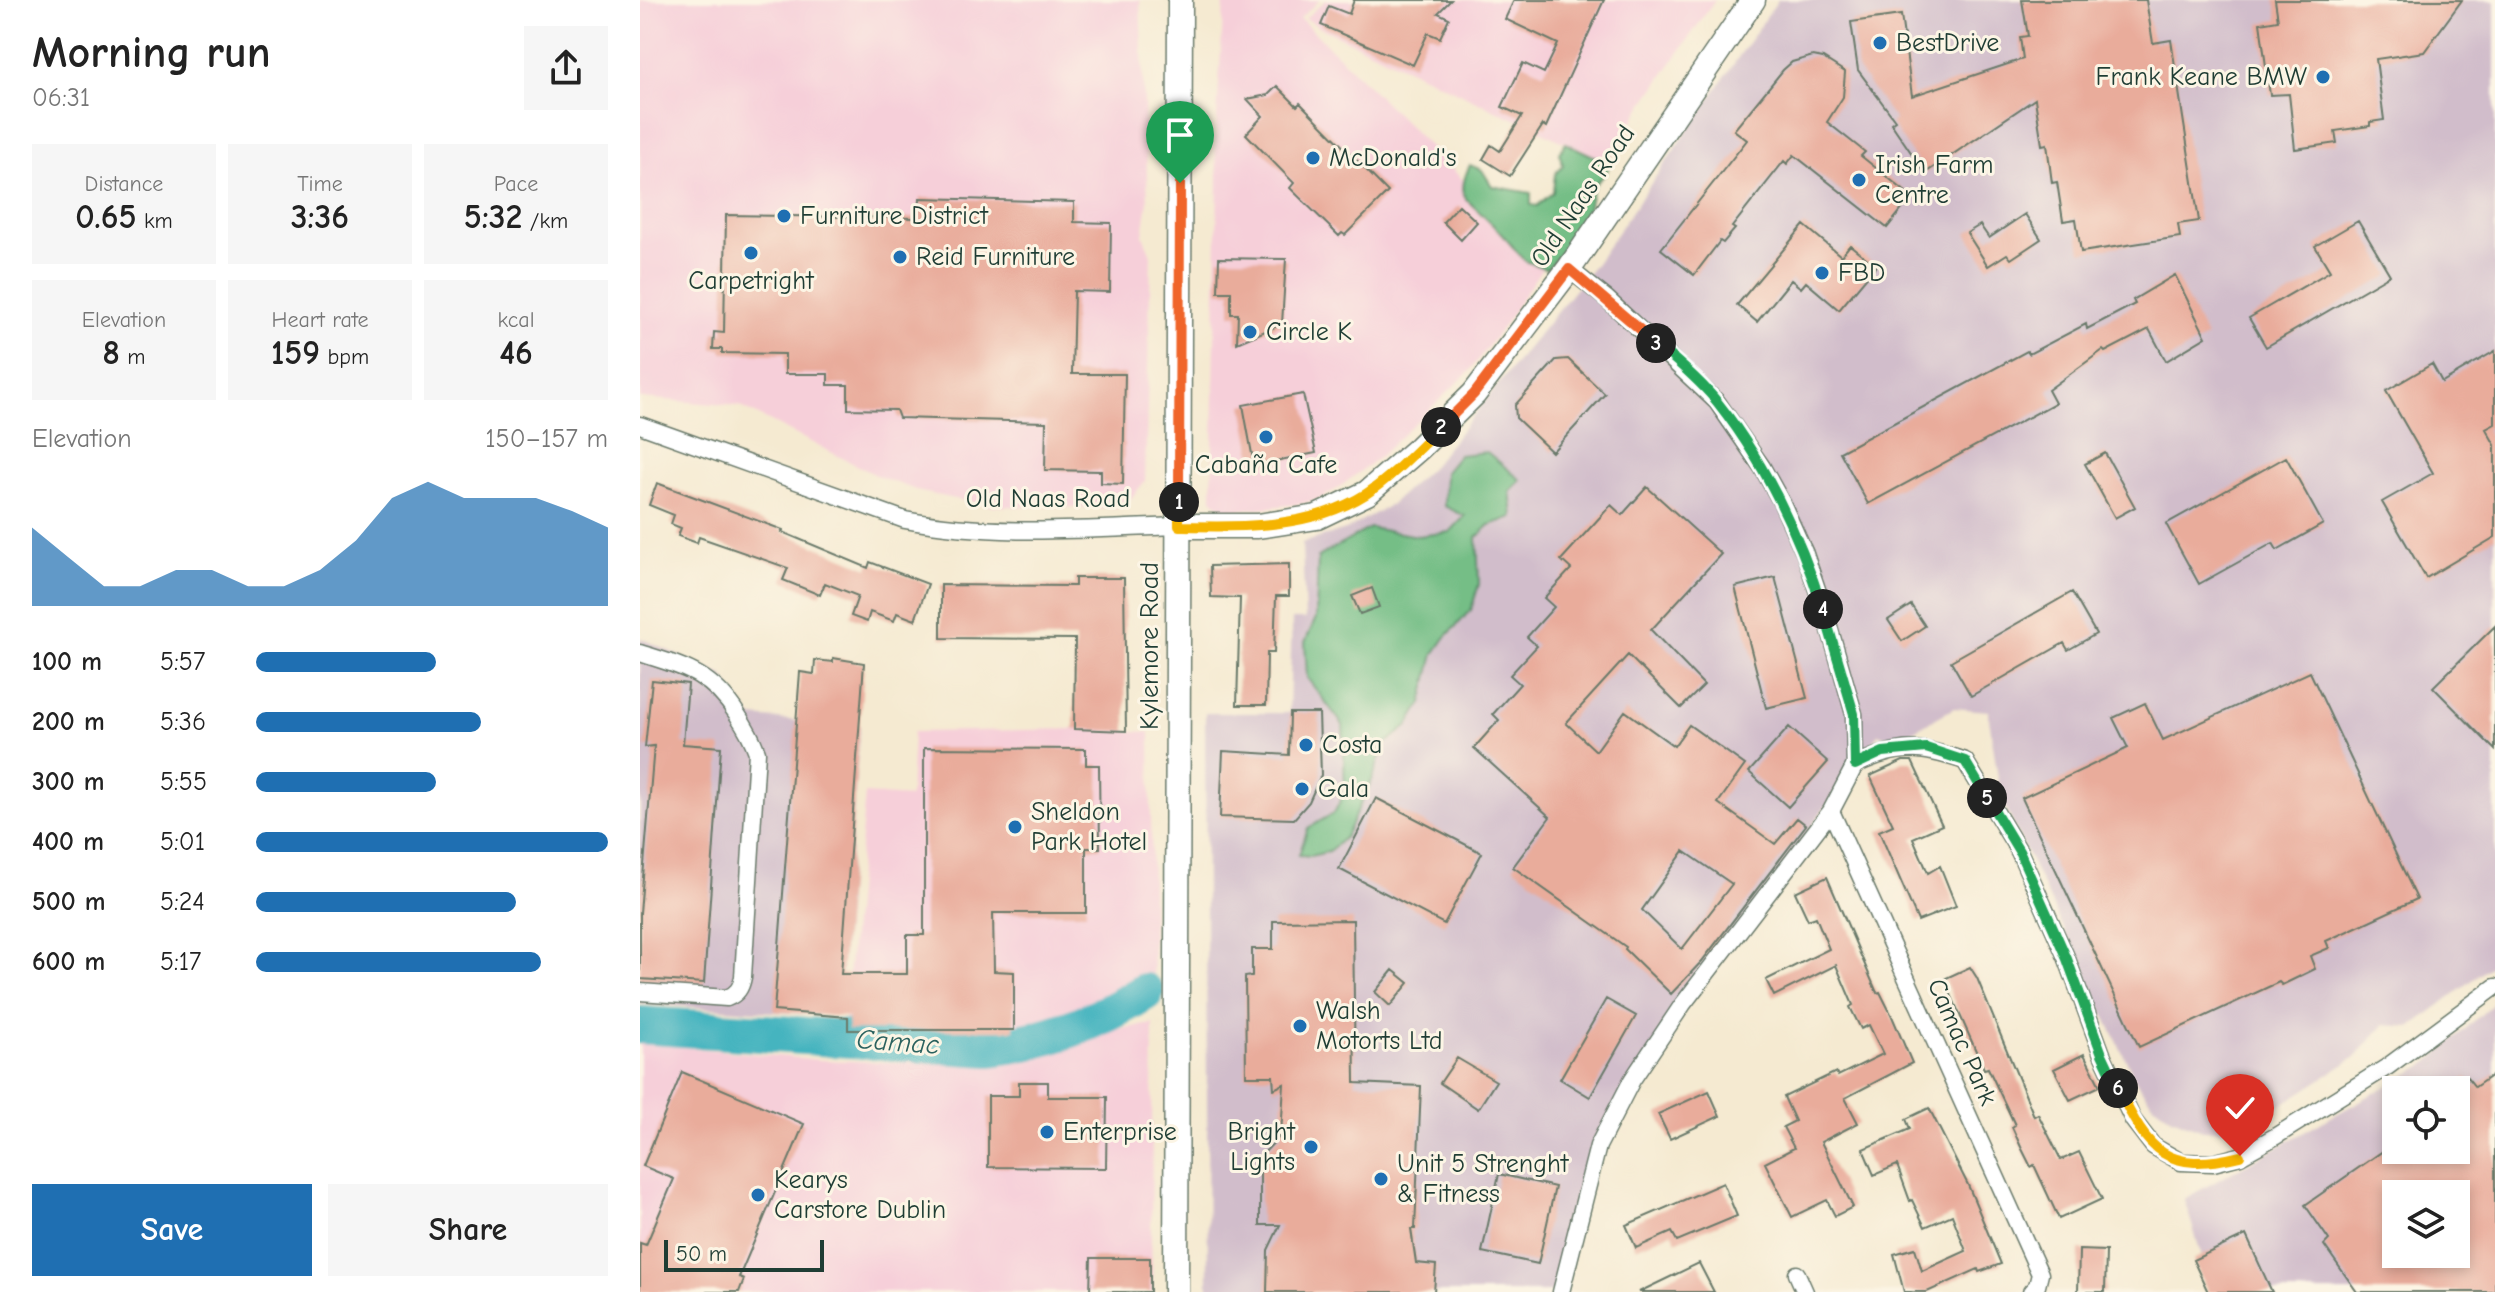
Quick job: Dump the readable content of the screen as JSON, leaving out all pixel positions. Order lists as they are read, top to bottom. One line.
{"streets":{"main road":["Old Naas Road","Kylemore Road"],"street":["Camac Park"]},"crossings":[["Old Naas Road","Kylemore Road"]],"water":["Camac"],"places":["BestDrive","Frank Keane BMW","McDonald's","Irish Farm Centre","Furniture District","Carpetright","Reid Furniture","FBD","Circle K","Cabaña Cafe","Costa","Gala","Sheldon Park Hotel","Walsh Motorts Ltd","Enterprise","Bright Lights","Unit 5 Strenght & Fitness","Kearys Carstore Dublin"],"scale_bar":"50 m","page":{"heading":["Morning run","06:31"],"stats":[["Distance","0.65 km"],["Time","3:36"],["Pace","5:32 /km"],["Elevation","8 m"],["Heart rate","159 bpm"],["kcal","46"]],"pins":["3","2","1","4","5","6"],"chart":["Elevation","150–157 m"],"list":[{"name":"100 m","note":"5:57"},{"name":"200 m","note":"5:36"},{"name":"300 m","note":"5:55"},{"name":"400 m","note":"5:01"},{"name":"500 m","note":"5:24"},{"name":"600 m","note":"5:17"}],"buttons":["Save","Share"],"scale":"50 m"}}
